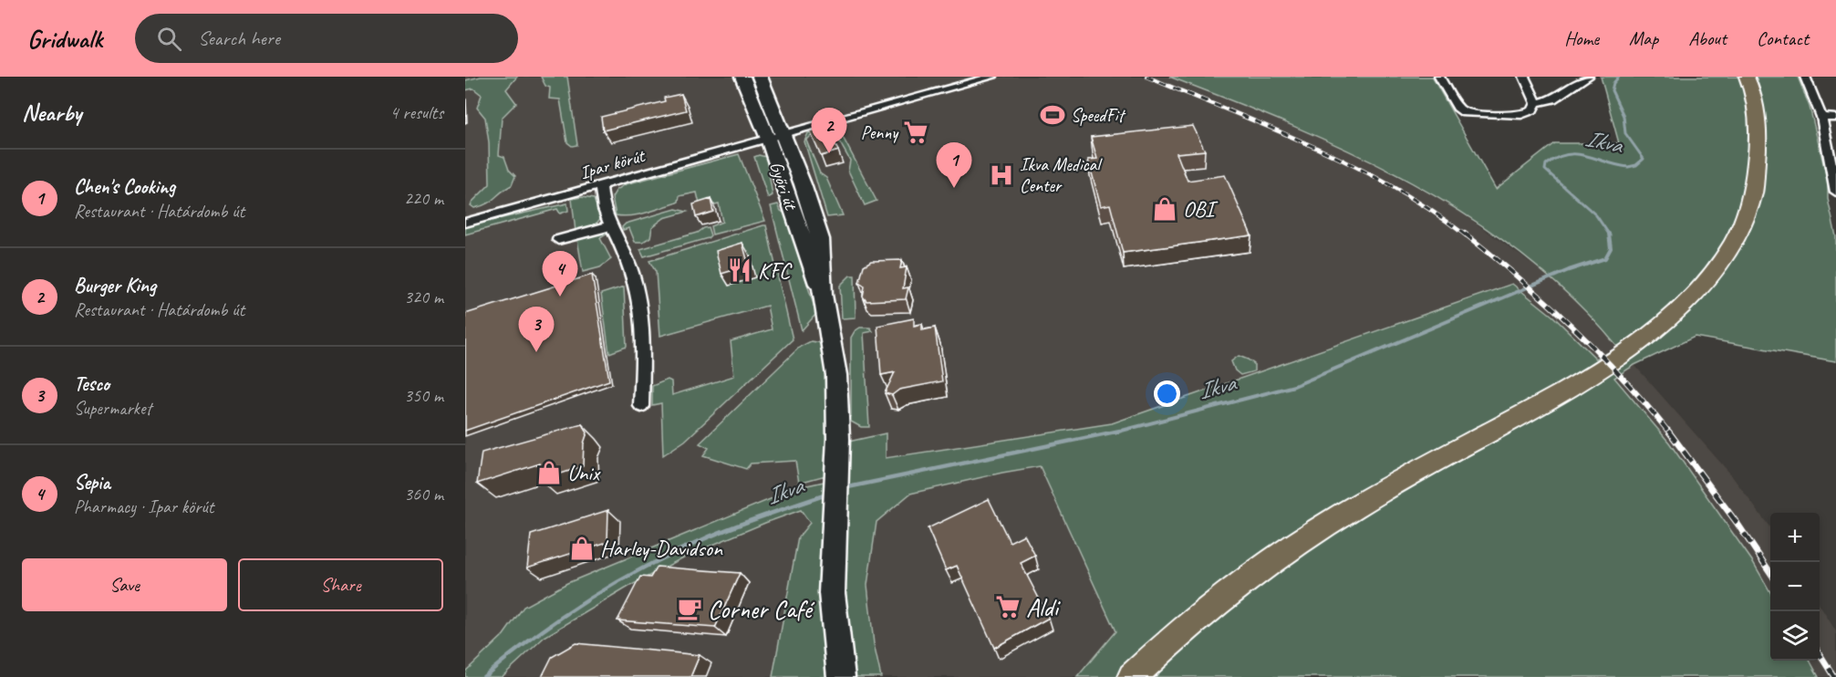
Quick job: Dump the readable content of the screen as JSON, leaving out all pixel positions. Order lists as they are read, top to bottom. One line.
{"streets":{"main road":["Győri út"],"street":["Ipar körút"]},"crossings":[["Ipar körút","Győri út"]],"water":["Ikva"],"places":{"sports":["SpeedFit"],"supermarket":["Penny","Aldi"],"hospital":["Ikva Medical Center"],"shop":["OBI","Unix","Harley-Davidson"],"restaurant":["KFC"],"cafe":["Corner Café"]},"page":{"header":"Gridwalk","search":"Search here","nav":["Home","Map","About","Contact"],"heading":["Nearby","4 results"],"pins":["2","1","4","3"],"list":[{"mark":"1","name":"Chen's Cooking","note":"Restaurant · Határdomb út","value":"220 m"},{"mark":"2","name":"Burger King","note":"Restaurant · Határdomb út","value":"320 m"},{"mark":"3","name":"Tesco","note":"Supermarket","value":"350 m"},{"mark":"4","name":"Sepia","note":"Pharmacy · Ipar körút","value":"360 m"}],"map_buttons":["+","−"],"buttons":["Save","Share"]}}
